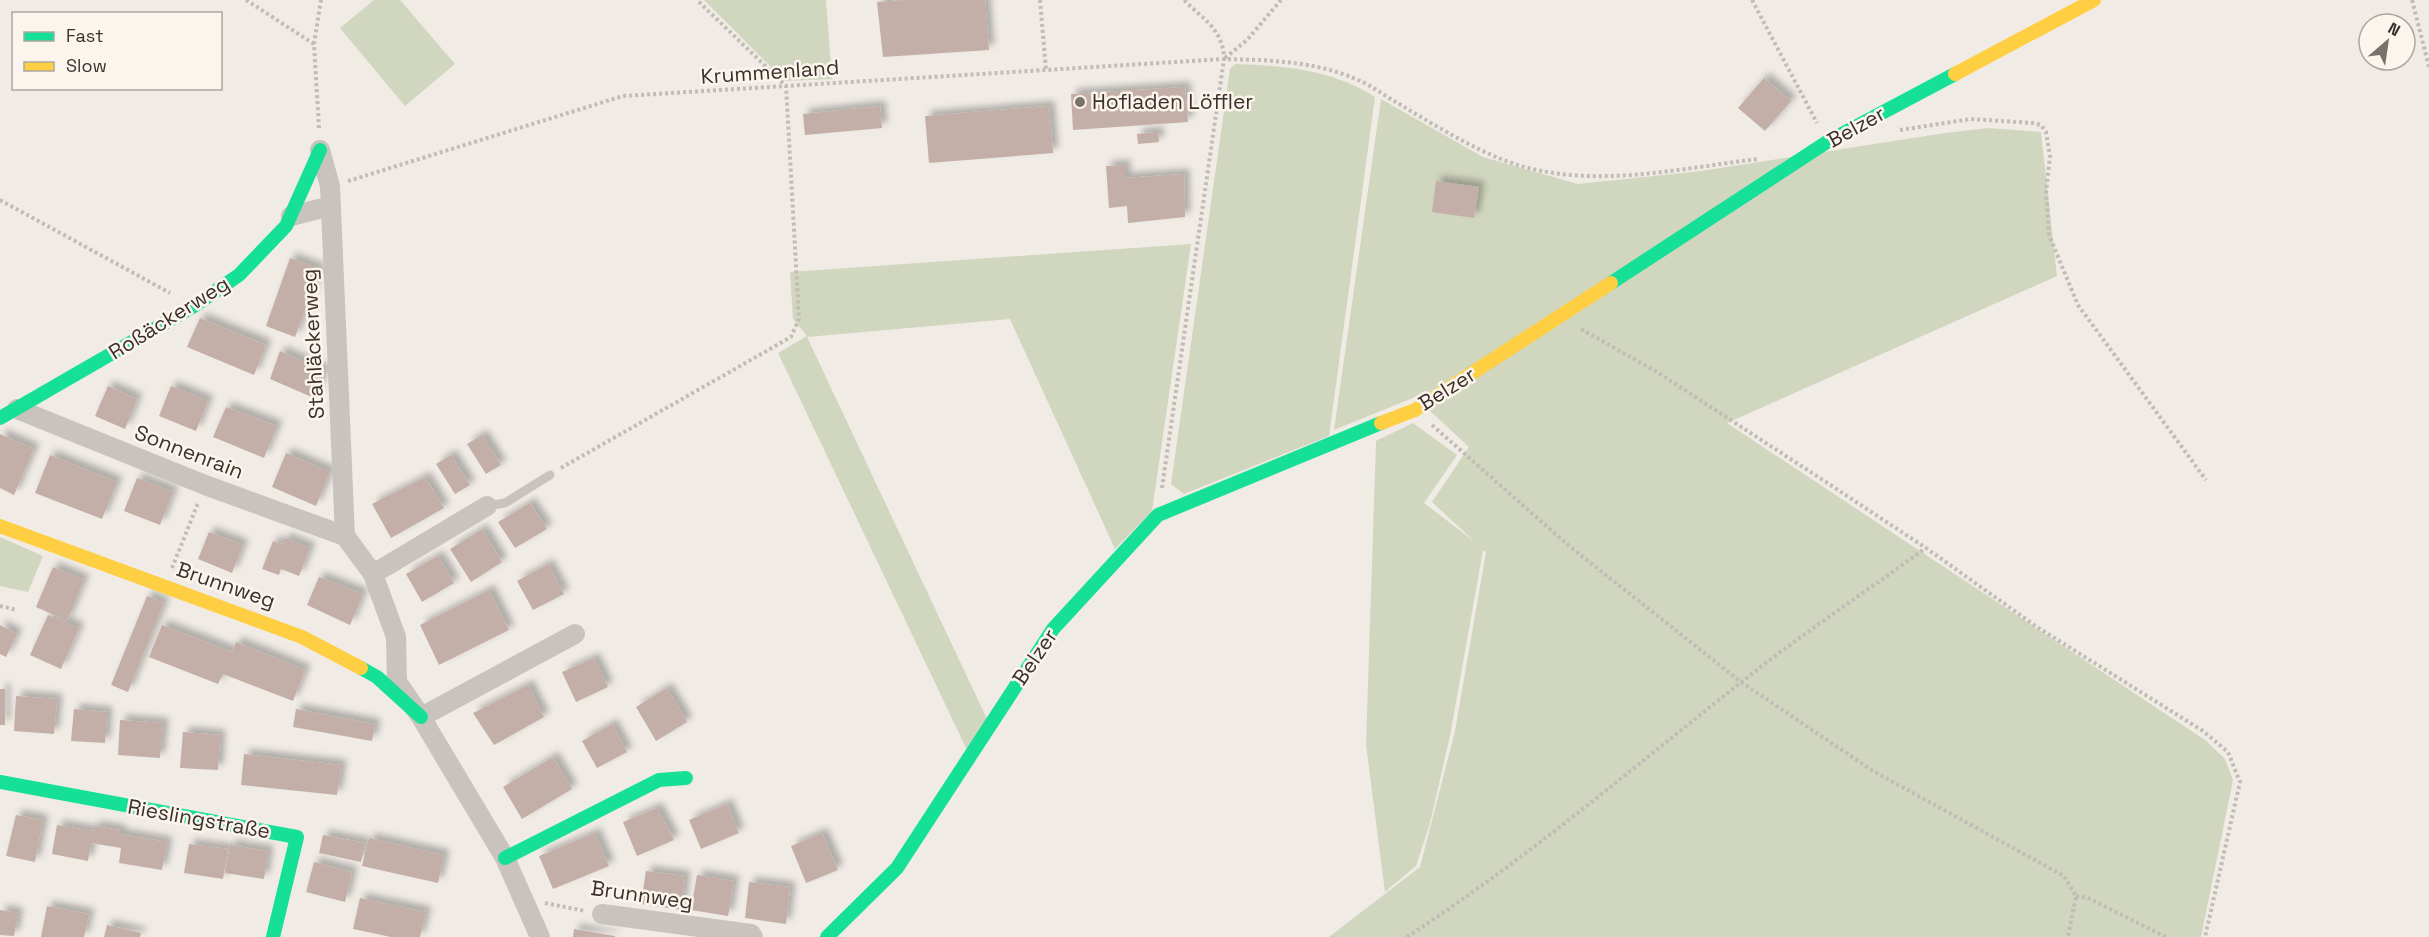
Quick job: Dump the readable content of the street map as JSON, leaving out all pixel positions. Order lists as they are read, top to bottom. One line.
{"streets":{"street":["Belzer","Roßäckerweg","Stahläckerweg","Sonnenrain","Brunnweg","Rieslingstraße"],"path":["Krummenland"]},"crossings":[["Krummenland","Stahläckerweg"],["Roßäckerweg","Stahläckerweg"],["Roßäckerweg","Sonnenrain"],["Stahläckerweg","Sonnenrain"],["Stahläckerweg","Brunnweg"],["Sonnenrain","Brunnweg"]],"places":["Hofladen Löffler"],"legend":["Fast","Slow"],"north":"top right"}
